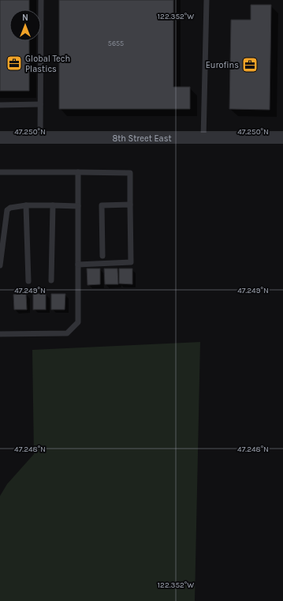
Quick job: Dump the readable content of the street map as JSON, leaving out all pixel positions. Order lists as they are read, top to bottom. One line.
{"streets":{"street":["8th Street East"]},"places":{"office":["Global Tech Plastics","Eurofins"]},"house_numbers":["5655"],"north":"top","coordinates":["122.352°W","47.250°N","47.249°N","47.248°N"]}
